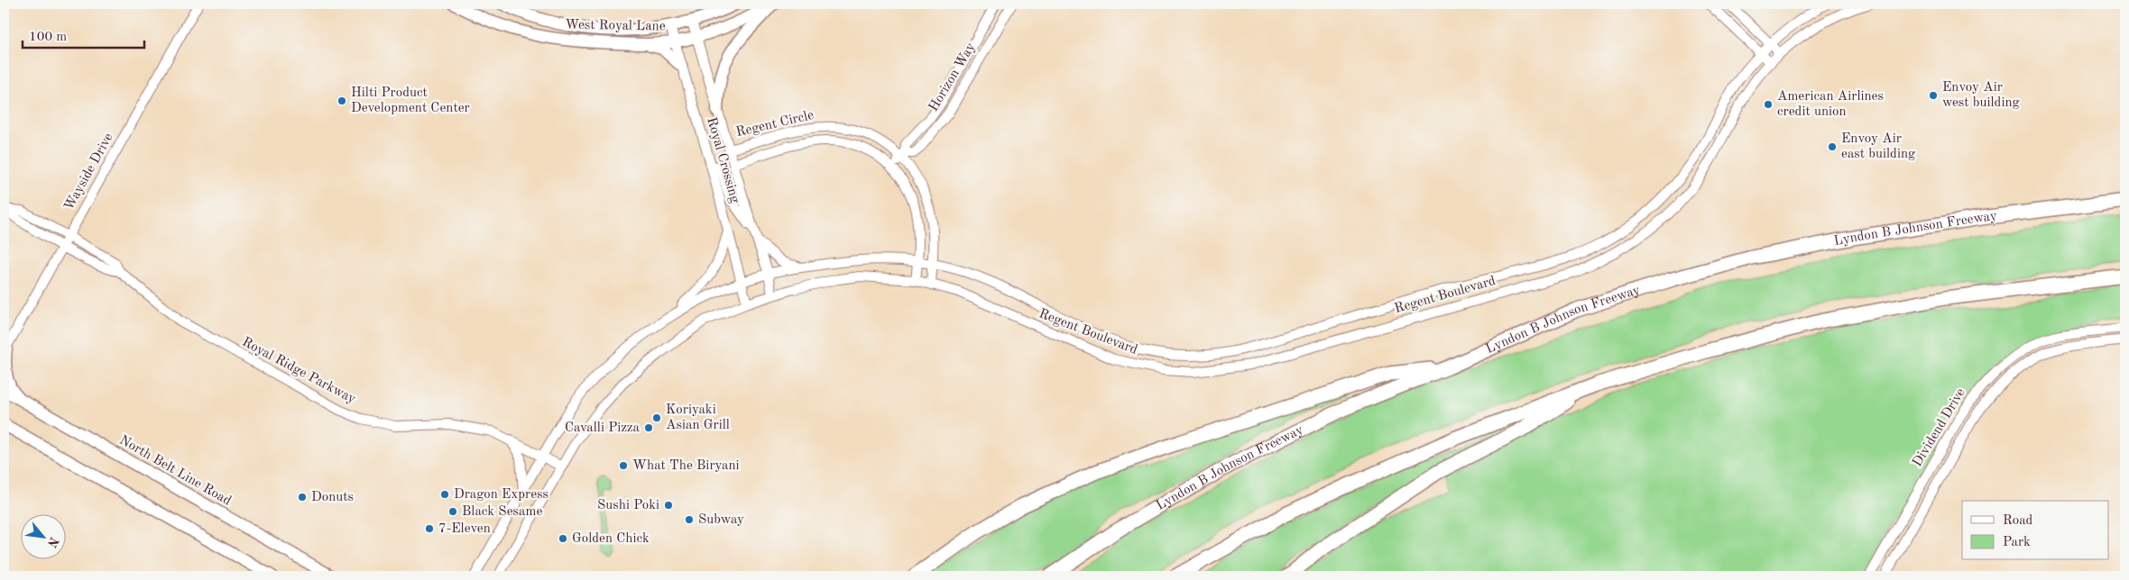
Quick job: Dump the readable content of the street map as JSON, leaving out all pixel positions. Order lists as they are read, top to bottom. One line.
{"streets":{"highway":["Lyndon B Johnson Freeway"],"main road":["West Royal Lane","North Belt Line Road"],"street":["Horizon Way","Regent Circle","Royal Crossing","Wayside Drive","Regent Boulevard","Royal Ridge Parkway","Dividend Drive"]},"crossings":[["West Royal Lane","Royal Crossing"],["Horizon Way","Regent Circle"],["Regent Circle","Royal Crossing"],["Regent Circle","Regent Boulevard"],["Royal Crossing","Regent Boulevard"],["Wayside Drive","Royal Ridge Parkway"],["Regent Boulevard","Royal Ridge Parkway"]],"places":["Envoy Air west building","Hilti Product Development Center","American Airlines credit union","Envoy Air east building","Koriyaki Asian Grill","Cavalli Pizza","What The Biryani","Dragon Express","Donuts","Sushi Poki","Black Sesame","Subway","7-Eleven","Golden Chick"],"legend":["Road","Park"],"scale_bar":"100 m","north":"bottom right"}
